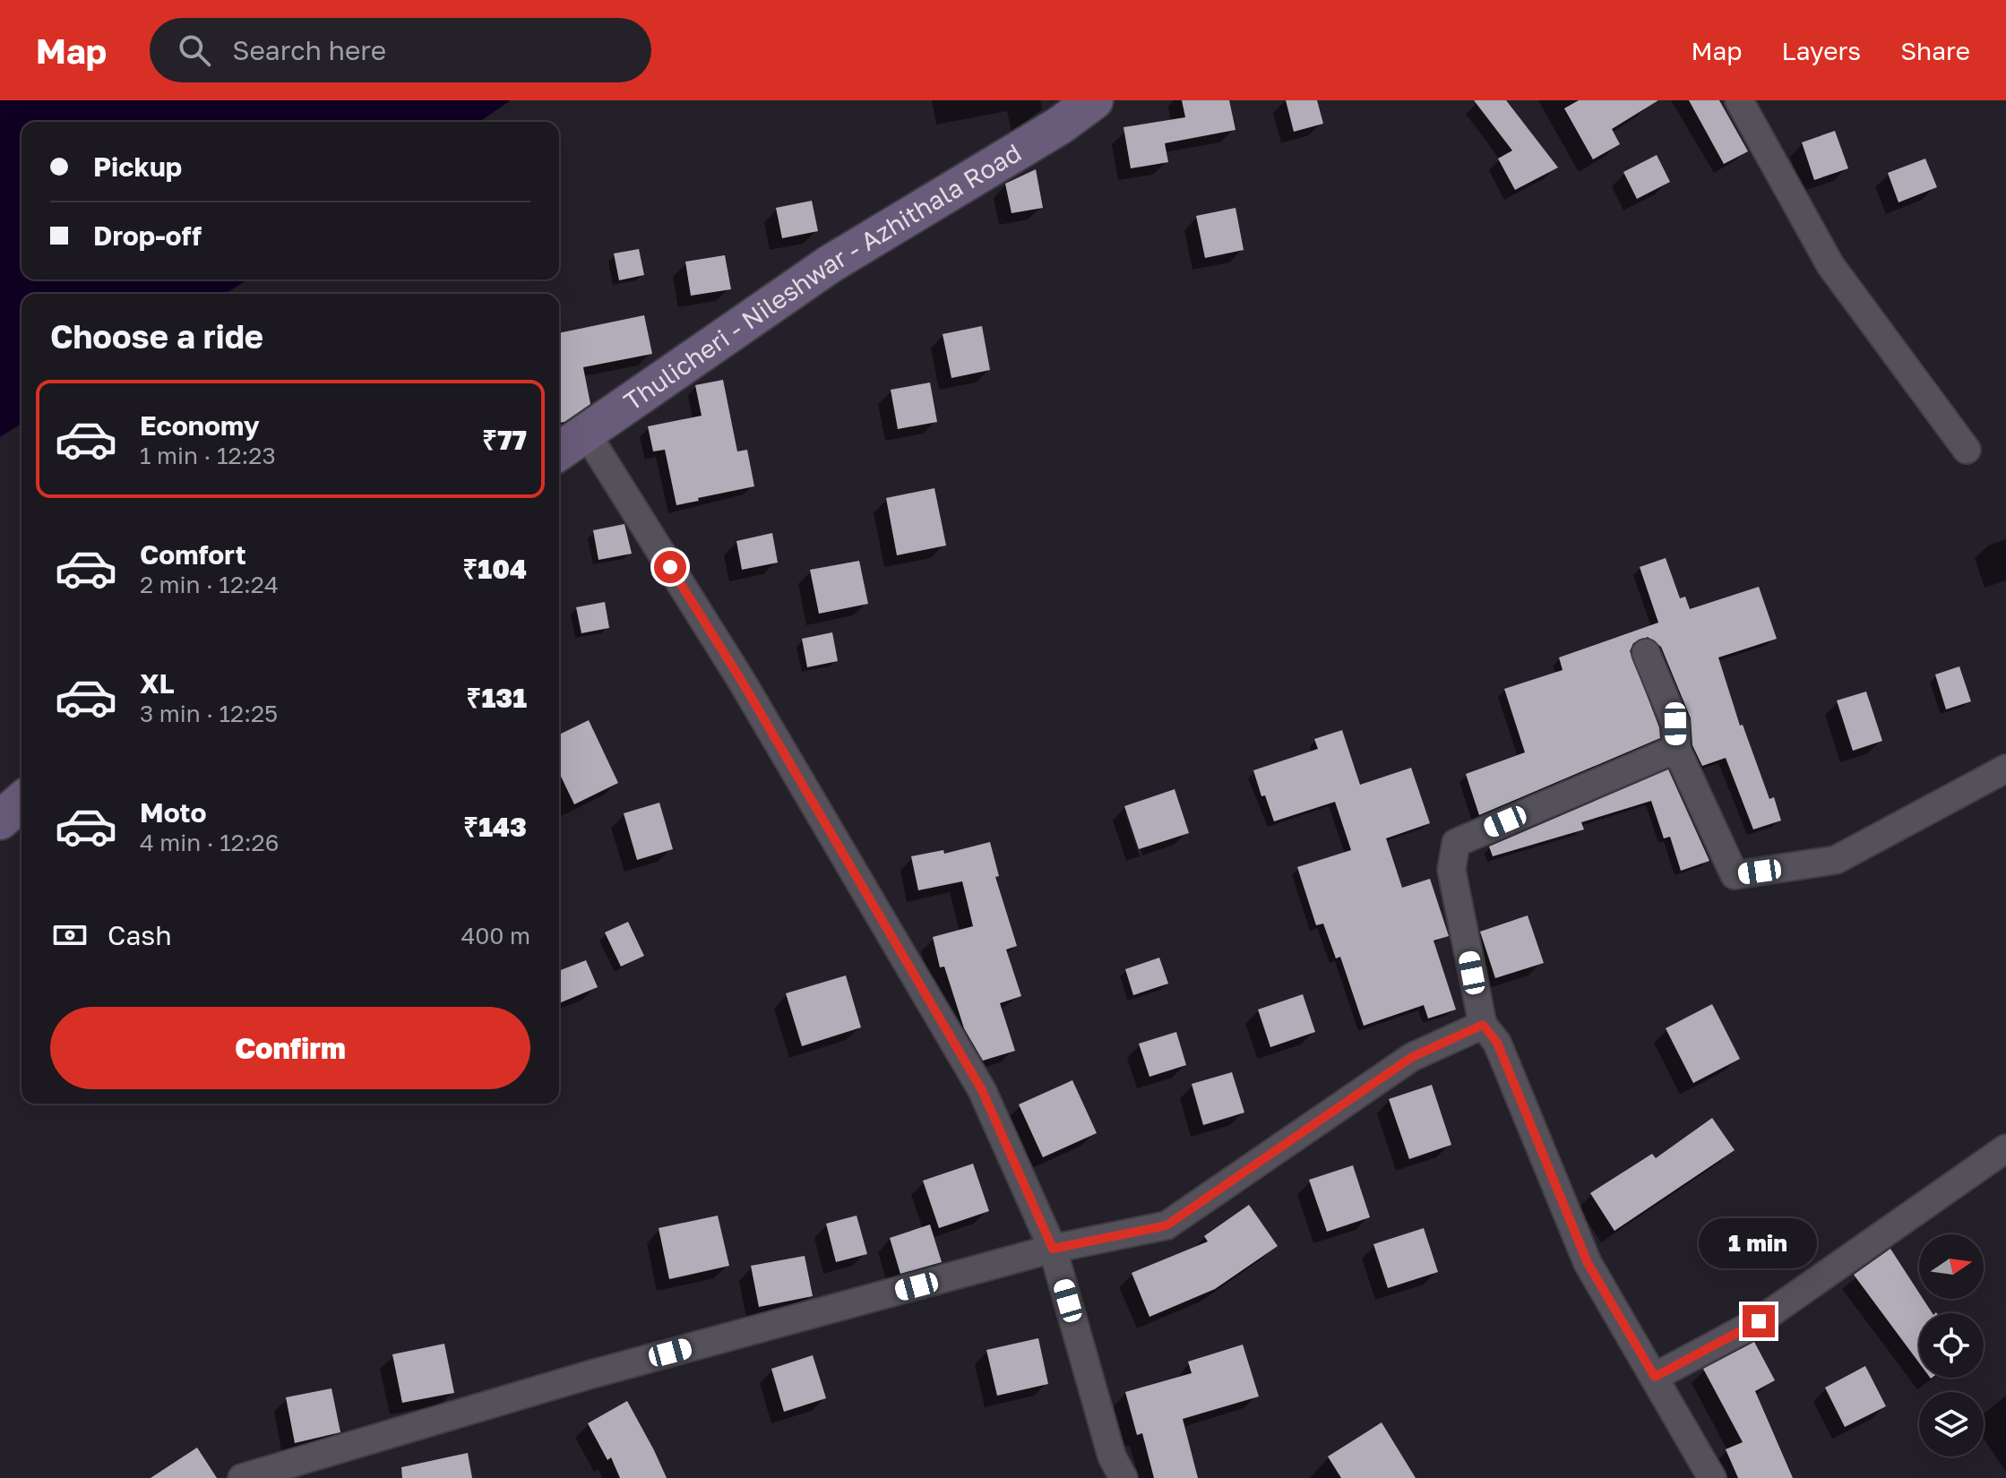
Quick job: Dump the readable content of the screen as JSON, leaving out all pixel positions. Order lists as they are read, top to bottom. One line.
{"streets":{"main road":["Thulicheri - Nileshwar - Azhithala Road"]},"north":"right","page":{"header":"Map","search":"Search here","nav":["Map","Layers","Share"],"banner":["Pickup","Drop-off"],"heading":"Choose a ride","list":[{"name":"Economy","note":"1 min · 12:23","value":"₹77"},{"name":"Comfort","note":"2 min · 12:24","value":"₹104"},{"name":"XL","note":"3 min · 12:25","value":"₹131"},{"name":"Moto","note":"4 min · 12:26","value":"₹143"}],"pay":["Cash","400 m"],"buttons":"Confirm","bubble":"1 min"}}
